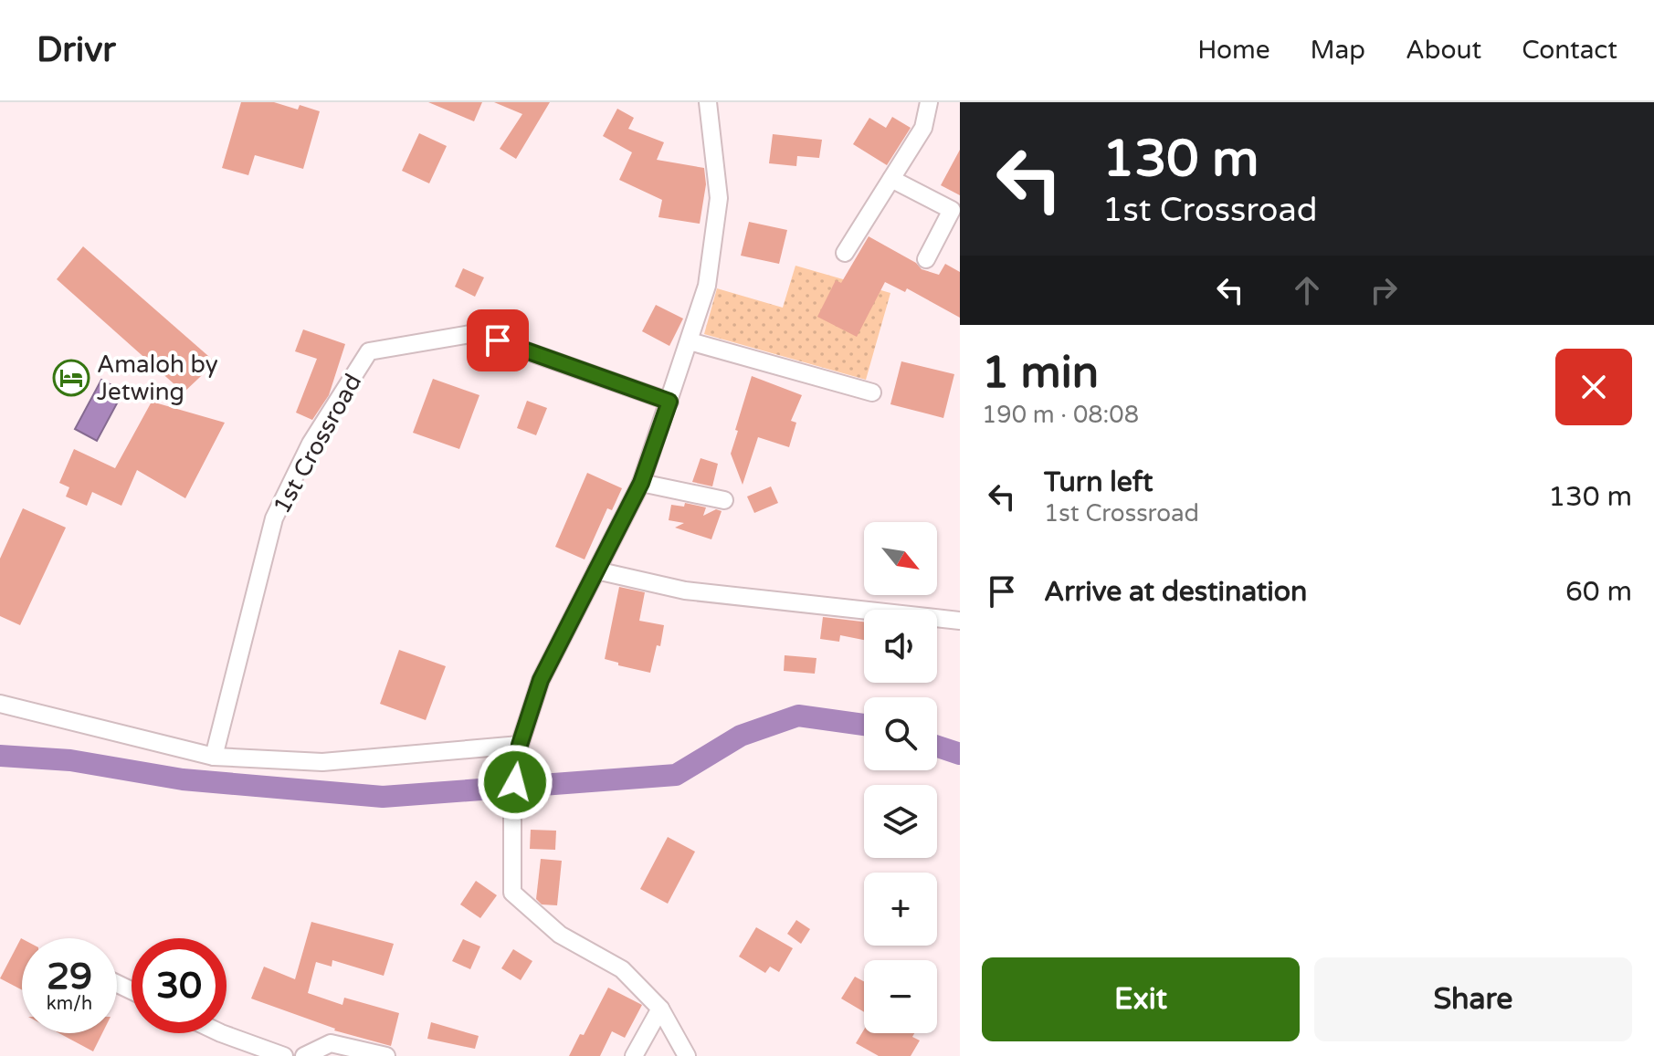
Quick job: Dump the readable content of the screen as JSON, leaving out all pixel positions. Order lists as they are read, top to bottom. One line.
{"streets":{"street":["1st Crossroad"]},"places":{"hotel":["Amaloh by Jetwing"]},"north":"bottom right","page":{"header":"Drivr","nav":["Home","Map","About","Contact"],"turn":["130 m","1st Crossroad"],"heading":["1 min","190 m · 08:08"],"list":[{"name":"Turn left","note":"1st Crossroad","value":"130 m"},{"name":"Arrive at destination","value":"60 m"}],"map_buttons":["+","−"],"speed":"29 km/h","limit":"30","buttons":["Exit","Share"]}}
